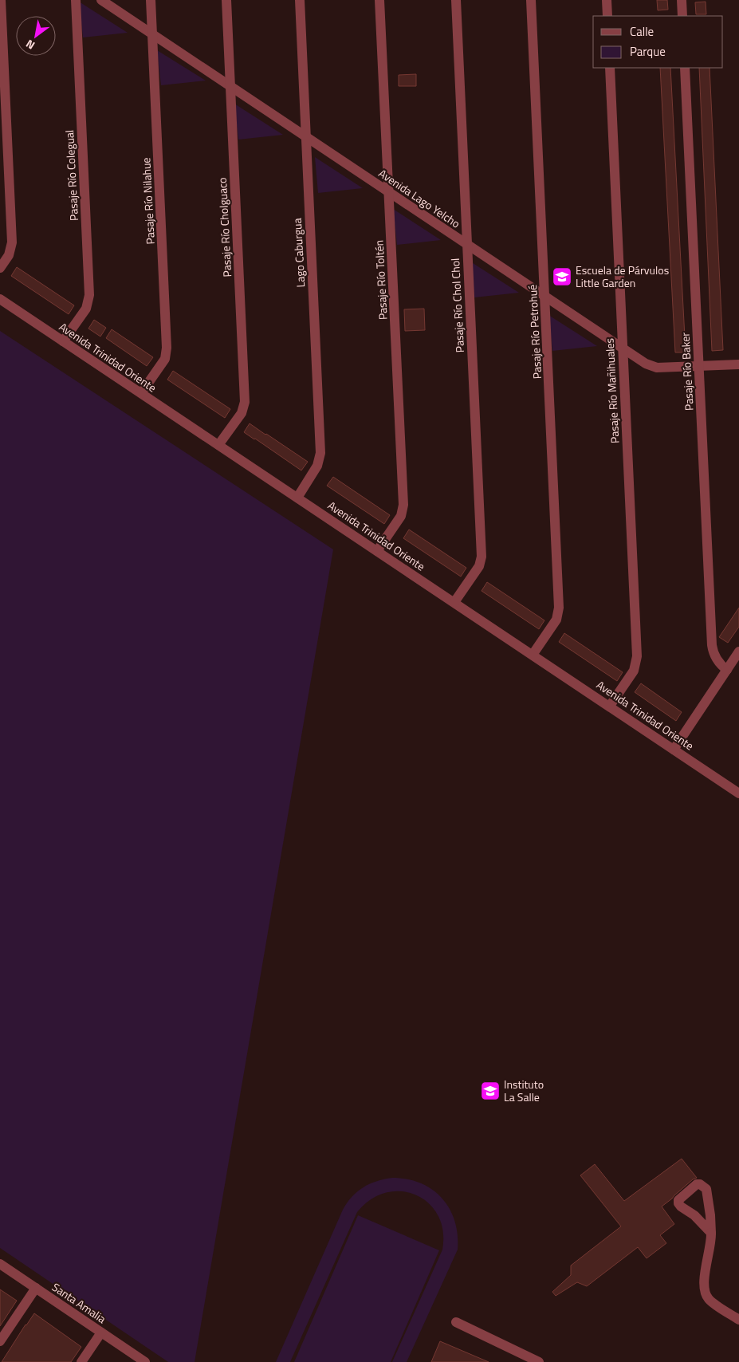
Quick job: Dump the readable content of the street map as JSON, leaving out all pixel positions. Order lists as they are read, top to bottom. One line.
{"streets":{"street":["Pasaje Río Colegual","Avenida Lago Yelcho","Pasaje Río Nilahue","Pasaje Río Cholguaco","Lago Caburgua","Pasaje Río Toltén","Pasaje Río Chol Chol","Pasaje Río Petrohué","Avenida Trinidad Oriente","Pasaje Río Baker","Pasaje Río Mañihuales","Santa Amalia"]},"crossings":[["Pasaje Río Colegual","Avenida Trinidad Oriente"],["Avenida Lago Yelcho","Pasaje Río Nilahue"],["Avenida Lago Yelcho","Pasaje Río Cholguaco"],["Avenida Lago Yelcho","Lago Caburgua"],["Avenida Lago Yelcho","Pasaje Río Toltén"],["Avenida Lago Yelcho","Pasaje Río Chol Chol"],["Avenida Lago Yelcho","Pasaje Río Petrohué"],["Avenida Lago Yelcho","Pasaje Río Baker"],["Avenida Lago Yelcho","Pasaje Río Mañihuales"],["Pasaje Río Nilahue","Avenida Trinidad Oriente"],["Pasaje Río Cholguaco","Avenida Trinidad Oriente"],["Lago Caburgua","Avenida Trinidad Oriente"],["Pasaje Río Toltén","Avenida Trinidad Oriente"],["Pasaje Río Chol Chol","Avenida Trinidad Oriente"],["Pasaje Río Petrohué","Avenida Trinidad Oriente"],["Avenida Trinidad Oriente","Pasaje Río Mañihuales"]],"places":{"school or university":["Escuela de Párvulos Little Garden","Instituto La Salle"]},"legend":["Calle","Parque"],"north":"bottom left"}
